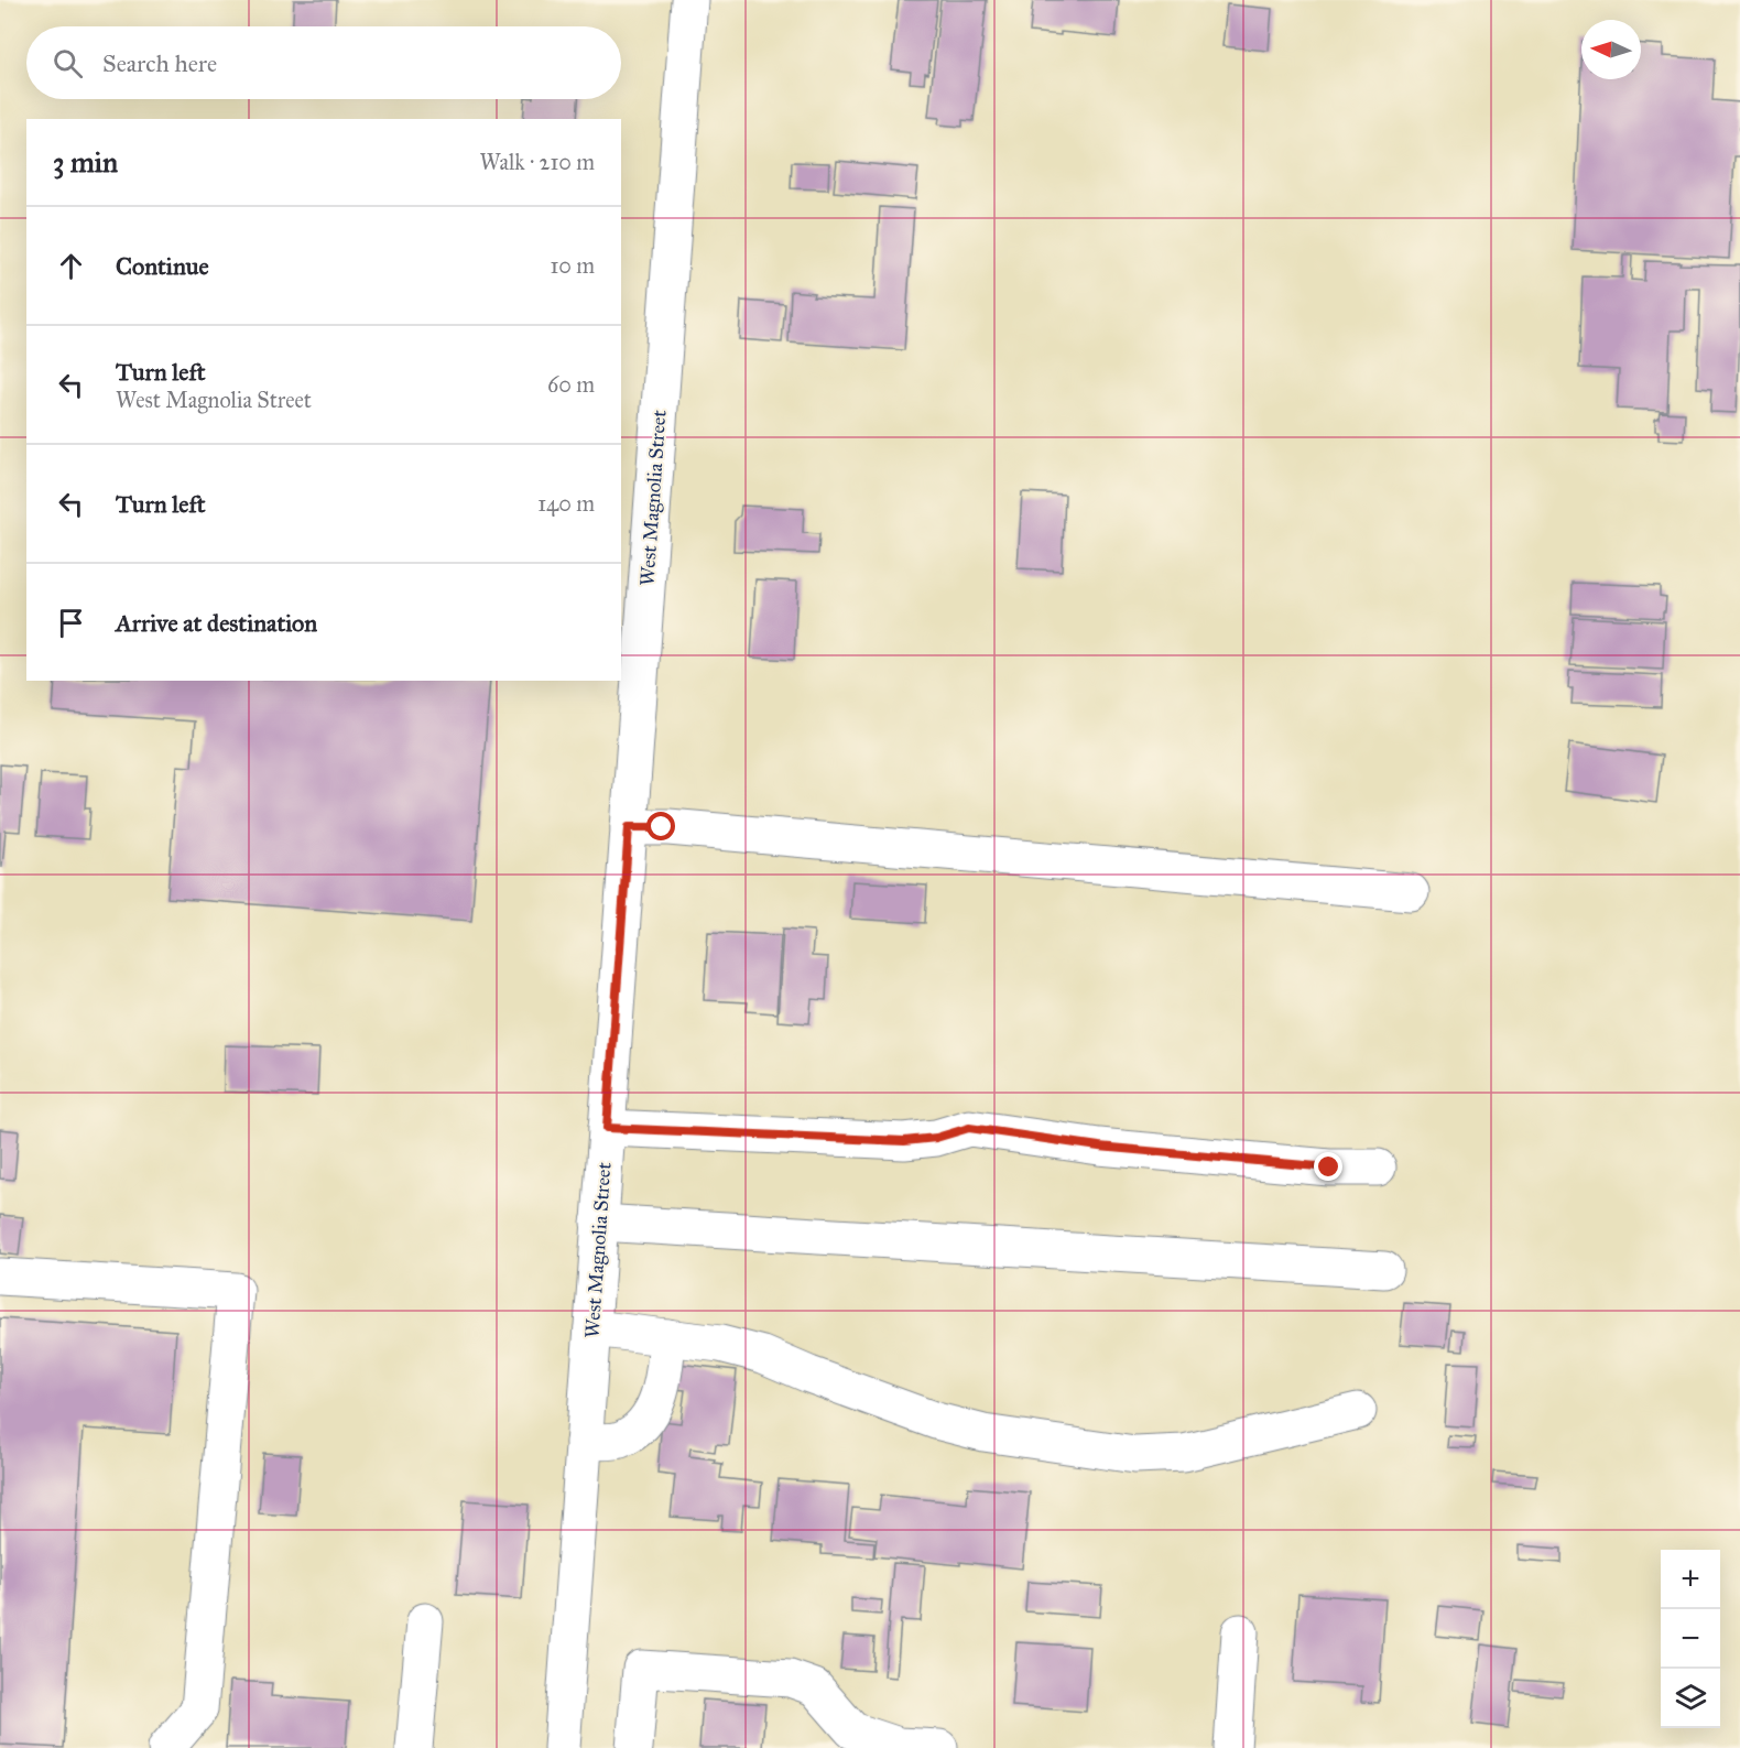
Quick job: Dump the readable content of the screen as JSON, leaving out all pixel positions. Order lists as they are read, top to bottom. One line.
{"streets":{"street":["West Magnolia Street"]},"north":"left","page":{"search":"Search here","heading":["3 min","Walk · 210 m"],"list":[["Continue","10 m"],["Turn left","West Magnolia Street","60 m"],["Turn left","140 m"],"Arrive at destination"],"map_buttons":["+","−"]}}
